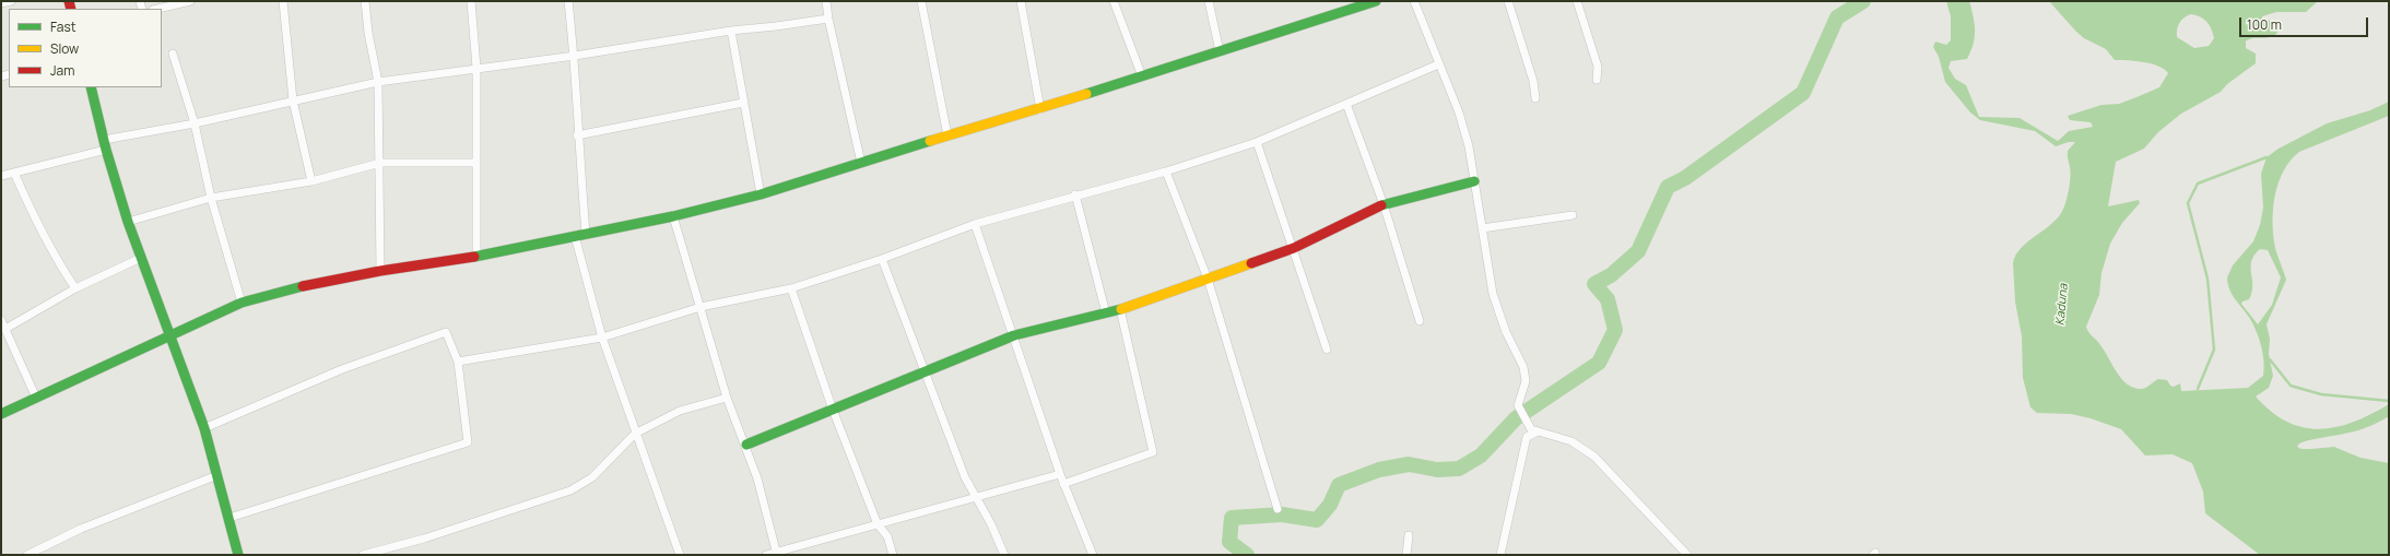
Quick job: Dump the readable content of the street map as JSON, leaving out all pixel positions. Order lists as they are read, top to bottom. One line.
{"water":["Kaduna"],"legend":["Fast","Slow","Jam"],"scale_bar":"100 m"}
